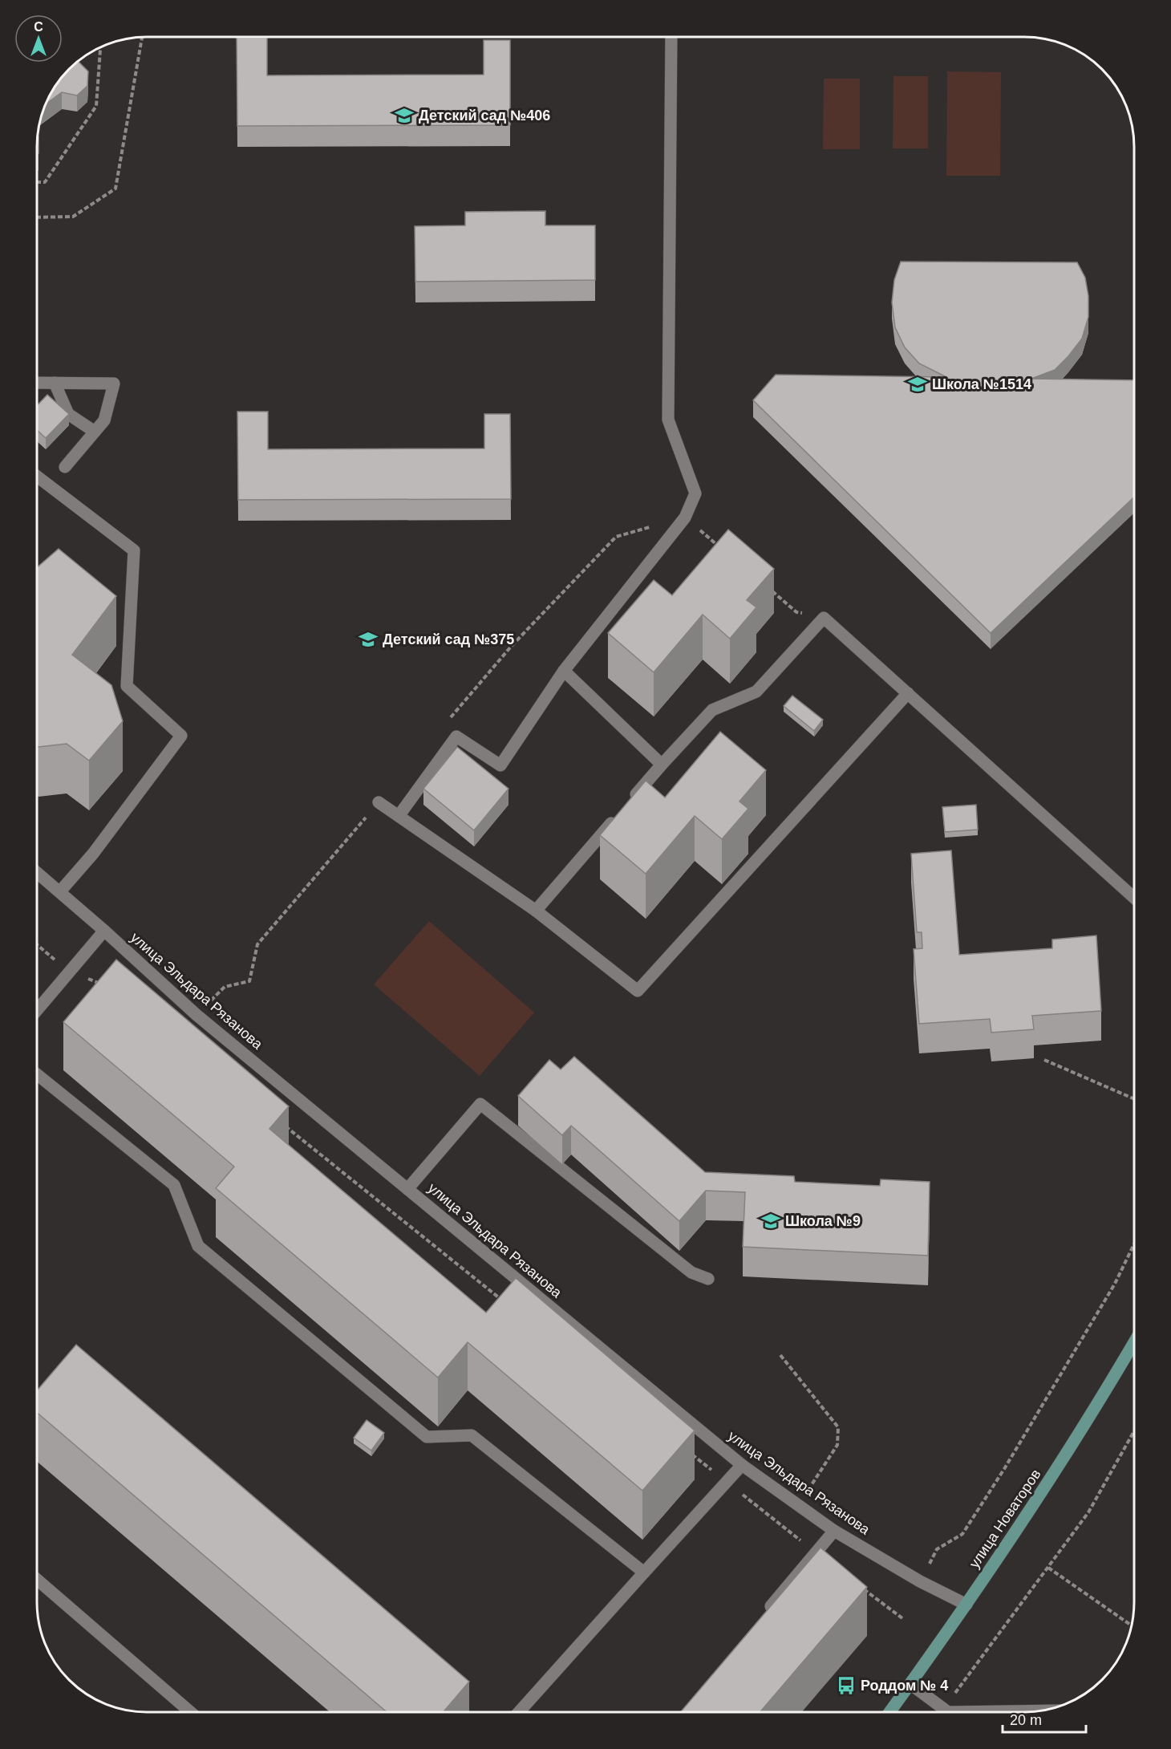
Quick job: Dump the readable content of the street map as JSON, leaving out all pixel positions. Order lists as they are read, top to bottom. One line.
{"streets":{"street":["улица Эльдара Рязанова","улица Новаторов"]},"crossings":[["улица Эльдара Рязанова","улица Новаторов"]],"places":{"school or university":["Детский сад №406","Школа №1514","Детский сад №375","Школа №9"],"bus stop":["Роддом № 4"]},"scale_bar":"20 m","north":"top"}
